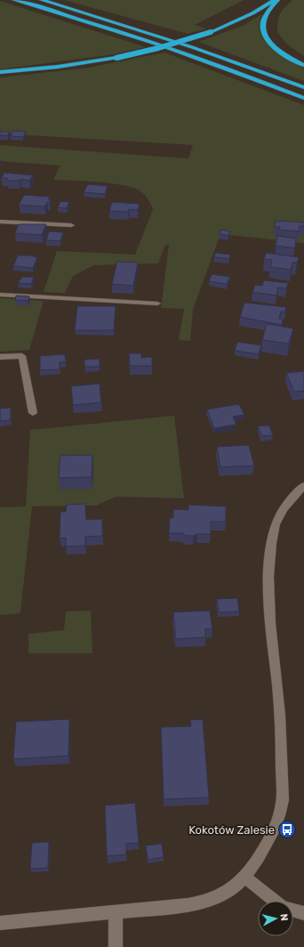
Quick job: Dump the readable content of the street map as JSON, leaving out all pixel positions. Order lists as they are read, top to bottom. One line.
{"places":{"bus stop":["Kokotów Zalesie"]},"north":"right"}
